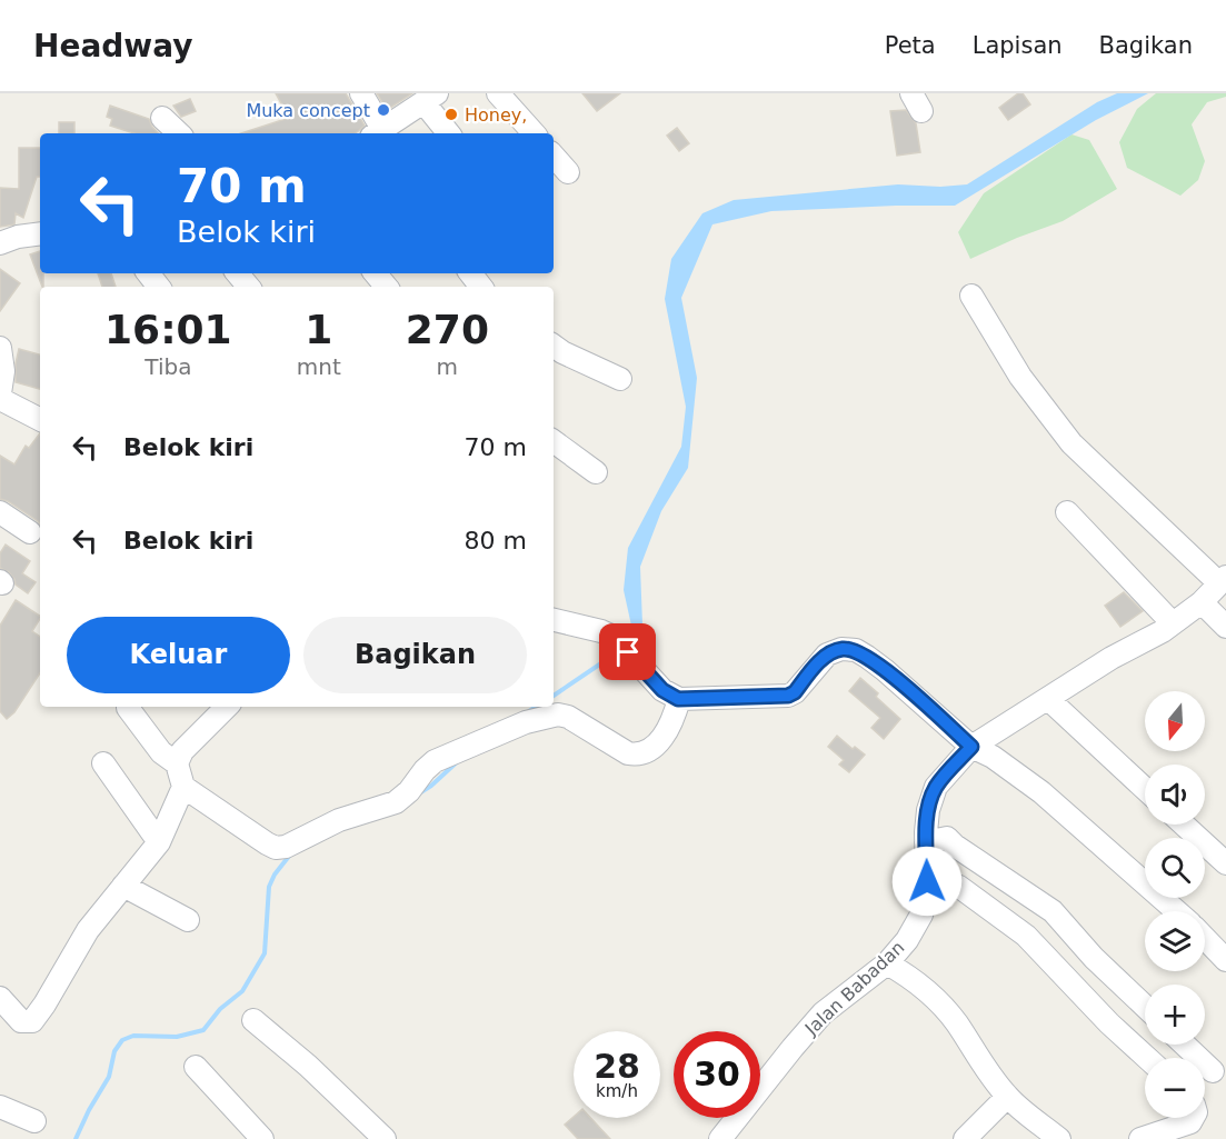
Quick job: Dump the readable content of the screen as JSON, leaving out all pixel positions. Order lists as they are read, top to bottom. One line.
{"streets":{"street":["Jalan Babadan"]},"places":["Muka concept","Honey,"],"north":"bottom","page":{"header":"Headway","nav":["Peta","Lapisan","Bagikan"],"turn":["70 m","Belok kiri"],"eta":["16:01","Tiba","1","mnt","270","m"],"list":[{"name":"Belok kiri","value":"70 m"},{"name":"Belok kiri","value":"80 m"}],"buttons":["Keluar","Bagikan"],"map_buttons":["+","−"],"speed":"28 km/h","limit":"30"}}
